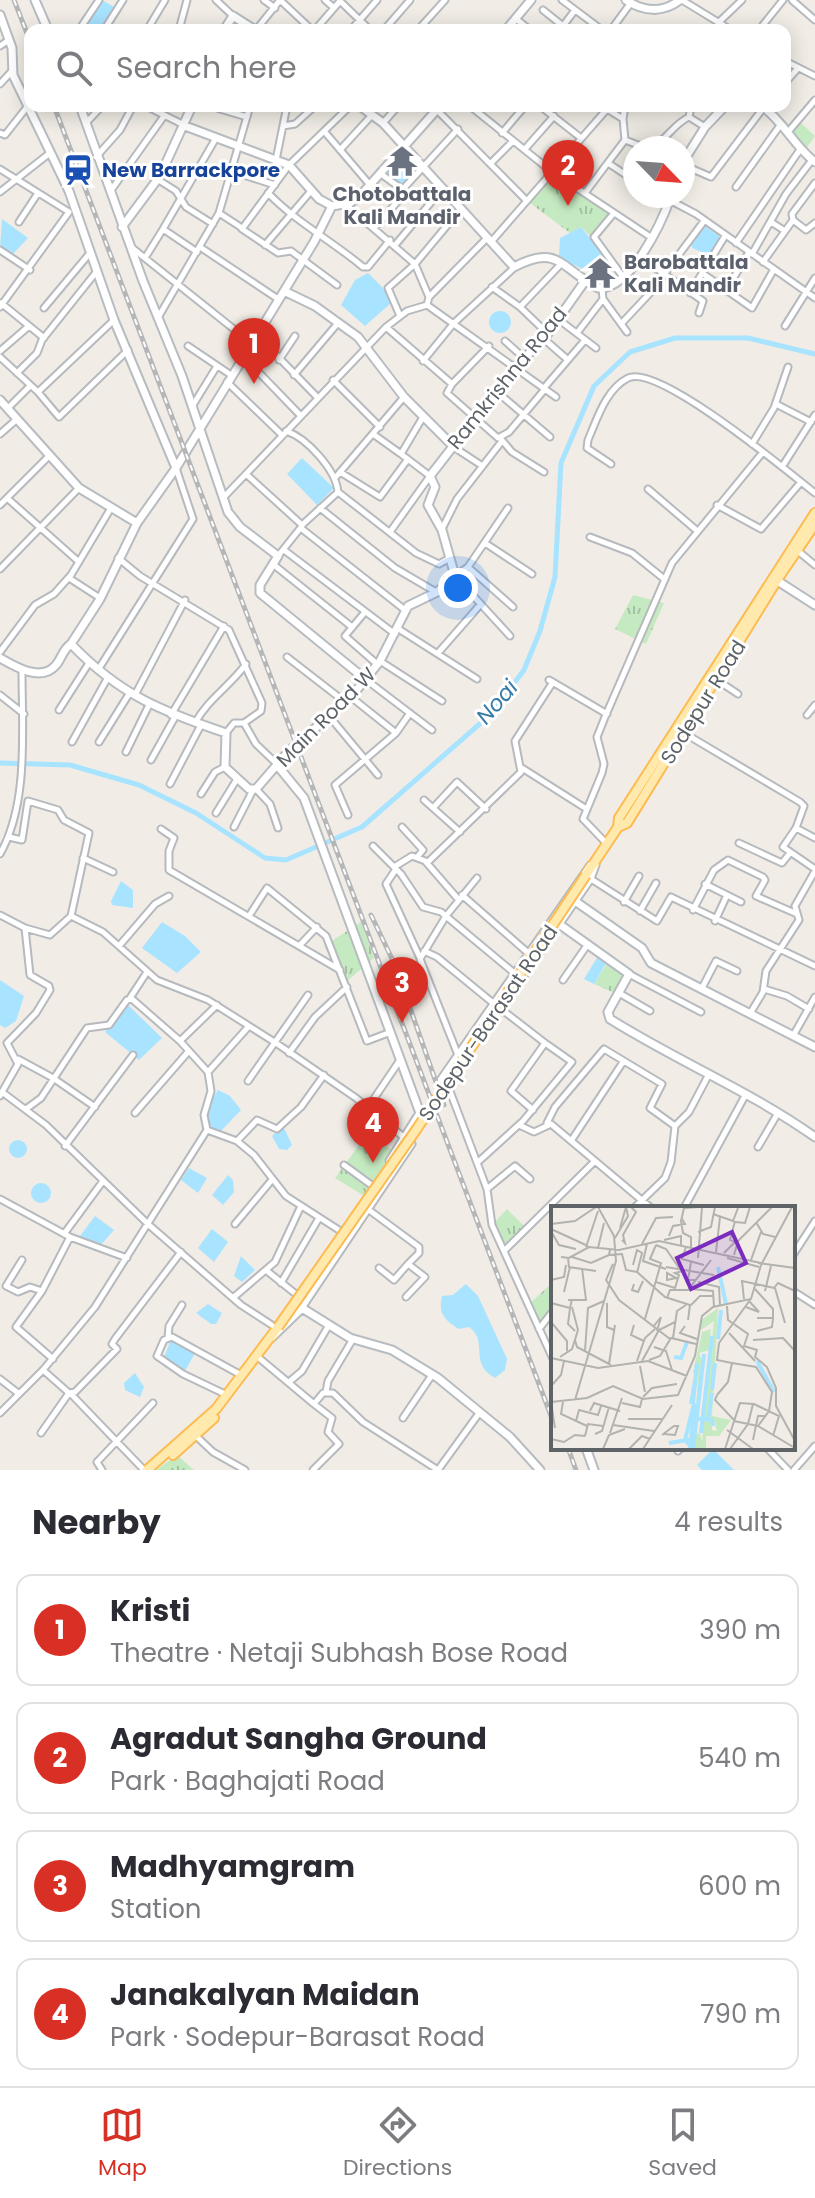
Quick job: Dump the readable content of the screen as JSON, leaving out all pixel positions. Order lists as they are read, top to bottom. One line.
{"streets":{"main road":["Sodepur Road","Sodepur-Barasat Road"],"street":["Ramkrishna Road","Main Road W"]},"crossings":[["Sodepur Road","Sodepur-Barasat Road"]],"water":["Noai"],"places":{"temple":["Chotobattala Kali Mandir","Barobattala Kali Mandir"],"station":["New Barrackpore"]},"north":"bottom right","page":{"search":"Search here","pins":["2","1","3","4"],"heading":["Nearby","4 results"],"list":[{"mark":"1","name":"Kristi","note":"Theatre · Netaji Subhash Bose Road","value":"390 m"},{"mark":"2","name":"Agradut Sangha Ground","note":"Park · Baghajati Road","value":"540 m"},{"mark":"3","name":"Madhyamgram","note":"Station","value":"600 m"},{"mark":"4","name":"Janakalyan Maidan","note":"Park · Sodepur-Barasat Road","value":"790 m"}],"nav":["Map","Directions","Saved"]}}
